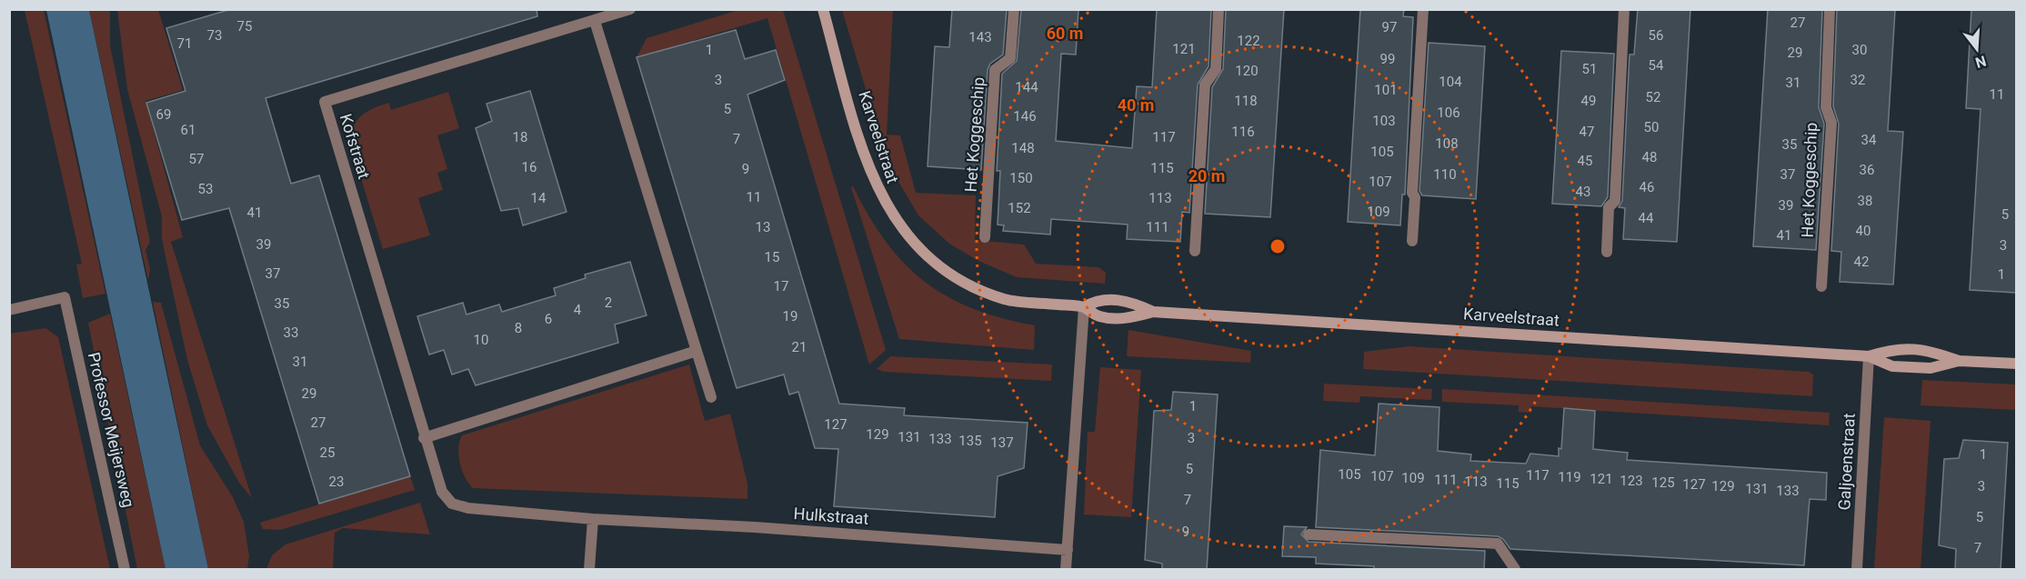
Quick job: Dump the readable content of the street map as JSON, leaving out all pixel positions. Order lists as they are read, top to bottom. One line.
{"streets":{"street":["Het Koggeschip","Karveelstraat","Kofstraat","Professor Meijersweg","Galjoenstraat","Hulkstraat"]},"crossings":[["Karveelstraat","Galjoenstraat"],["Kofstraat","Hulkstraat"]],"house_numbers":["27","75","97","73","56","143","122","71","121","1","30","29","99","54","51","120","3","32","104","31","144","101","11","52","118","49","5","106","69","146","103","50","61","116","47","18","117","7","34","108","35","148","105","48","57","45","16","115","9","36","110","37","150","107","46","53","43","11","14","113","38","39","152","109","41","5","44","13","111","40","41","39","3","15","42","37","1","17","2","35","4","19","6","8","33","10","21","31","29","1","27","127","129","131","3","133","135","137","25","1","5","105","117","107","119","109","121","111","123","23","113","125","115","127","129","3","131","133","7","5","9","7"],"north":"bottom","rings":["60 m","40 m","20 m"]}
